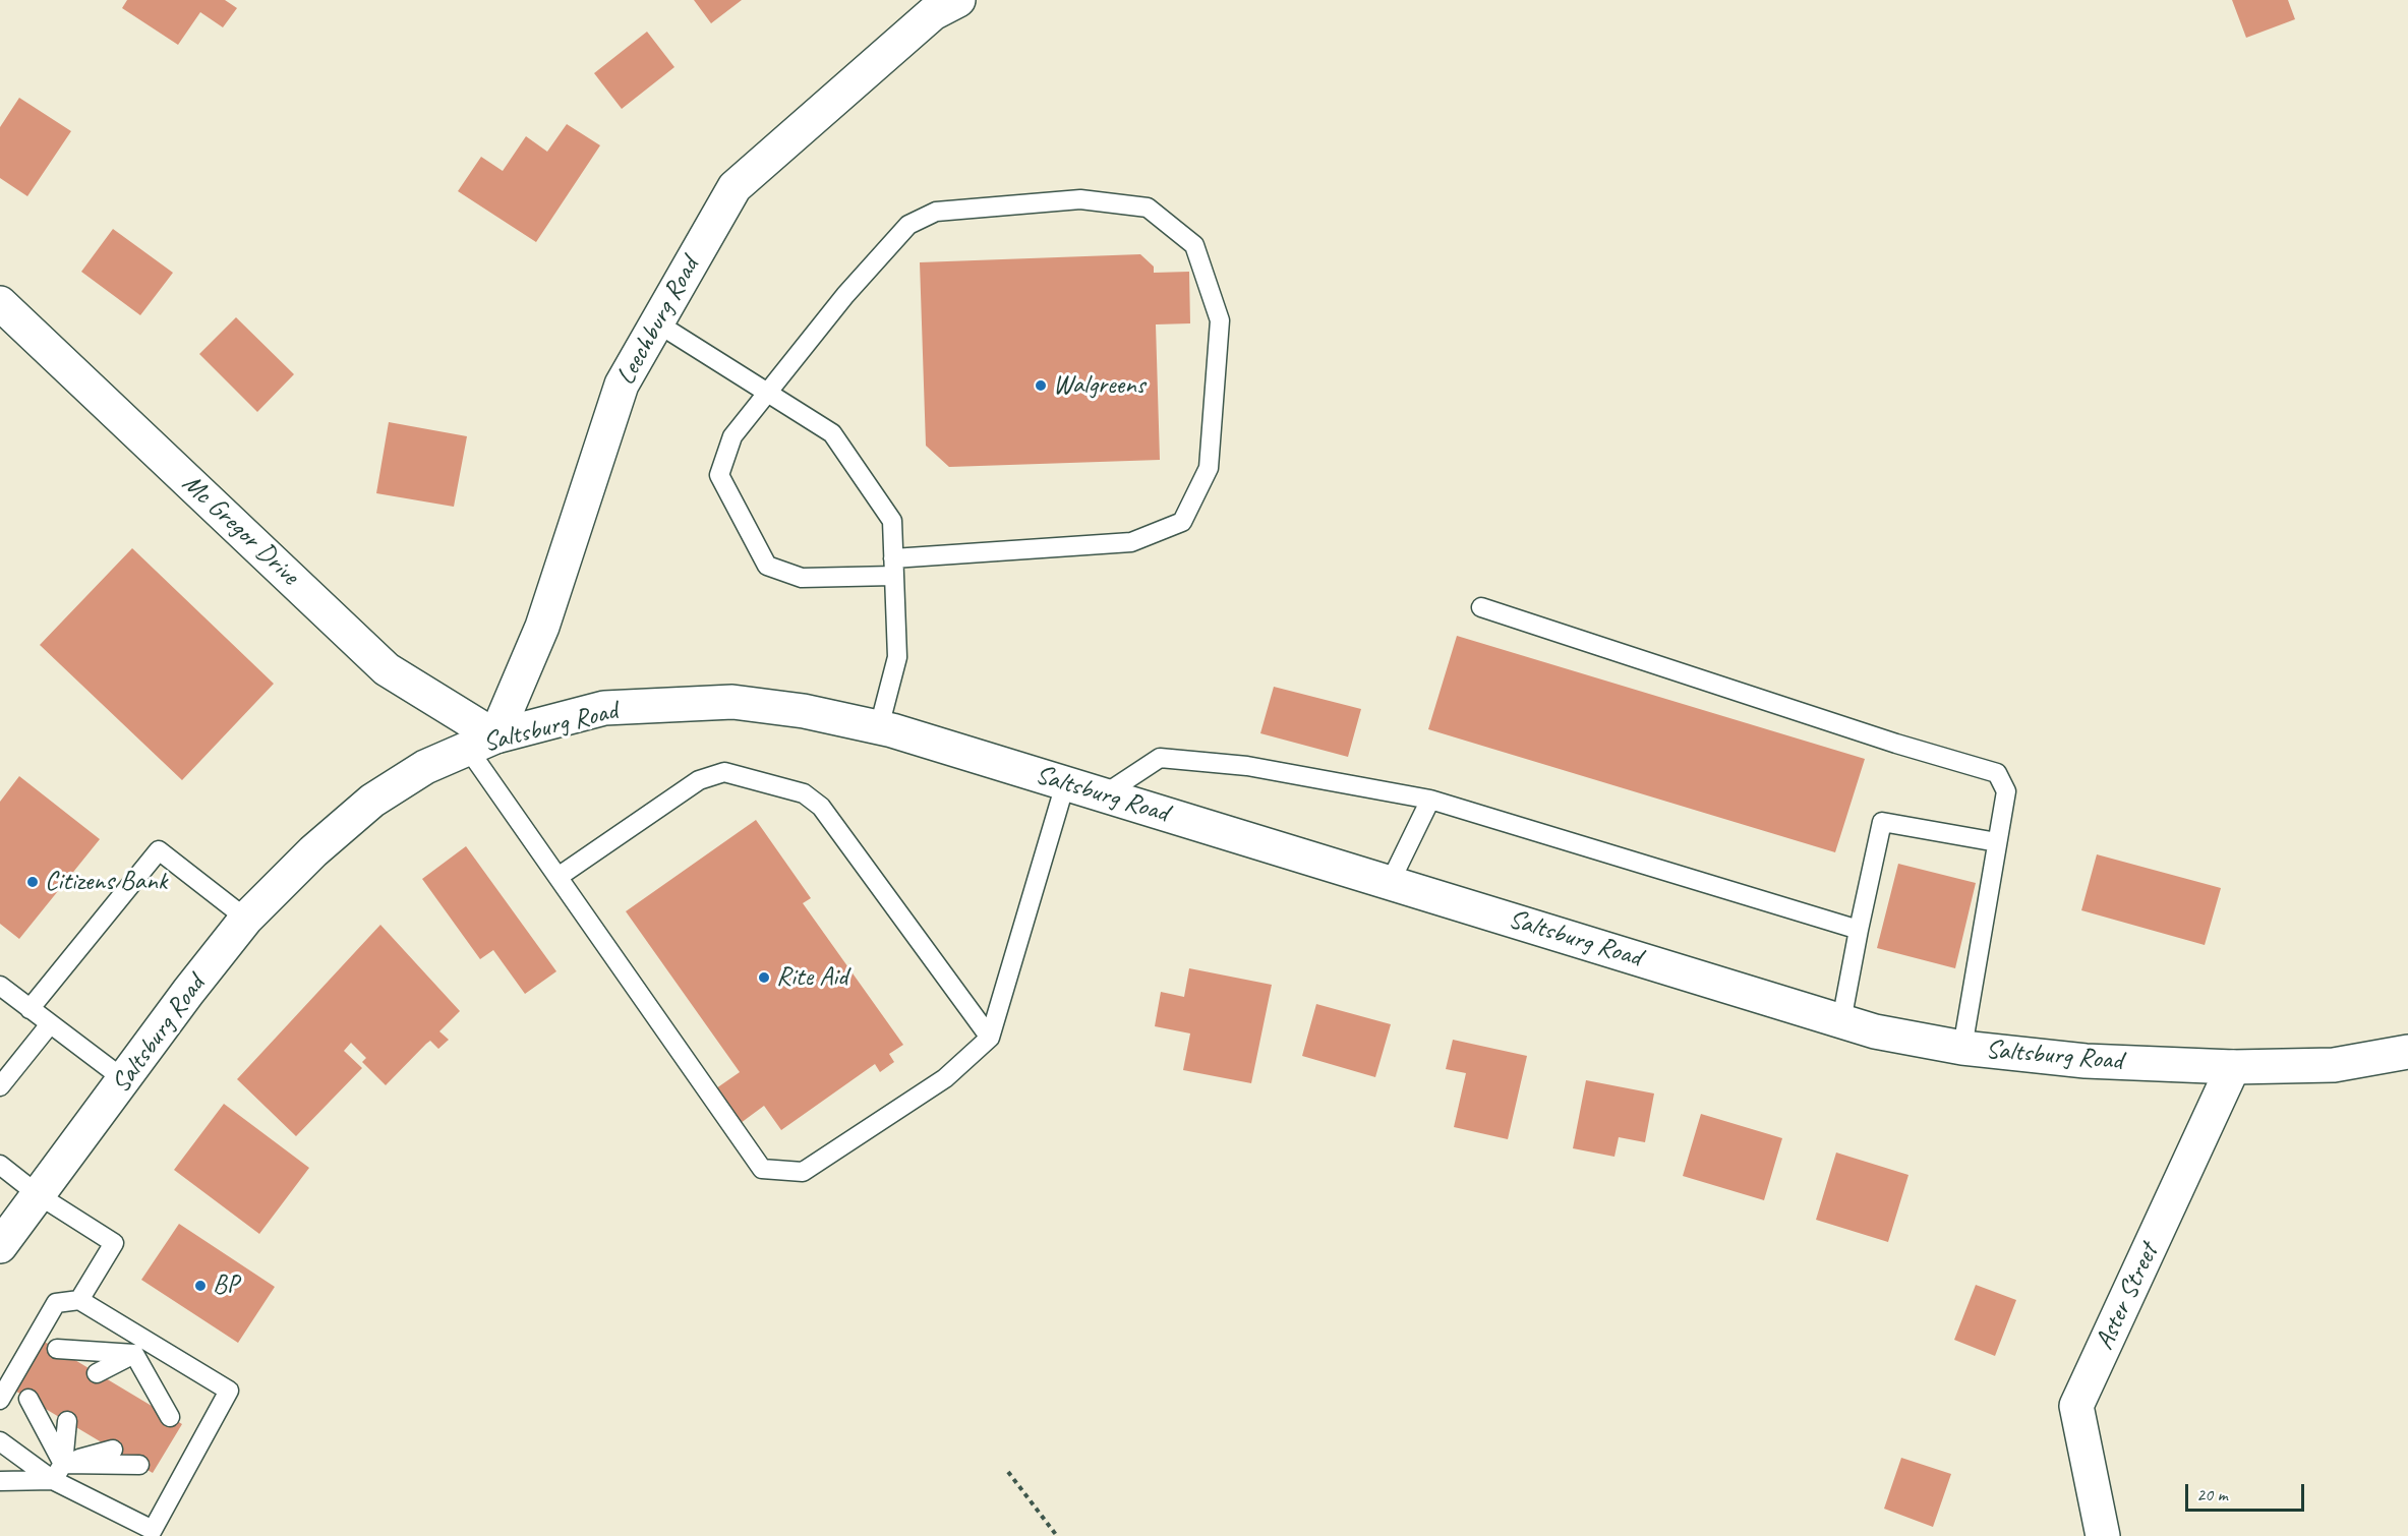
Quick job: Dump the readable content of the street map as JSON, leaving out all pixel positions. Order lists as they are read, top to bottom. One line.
{"streets":{"main road":["Leechburg Road","Mc Gregor Drive","Saltsburg Road","Aster Street"]},"crossings":[["Leechburg Road","Mc Gregor Drive"],["Leechburg Road","Saltsburg Road"],["Mc Gregor Drive","Saltsburg Road"],["Saltsburg Road","Aster Street"]],"places":["Walgreens","Citizens Bank","Rite Aid","BP"],"scale_bar":"20 m"}
